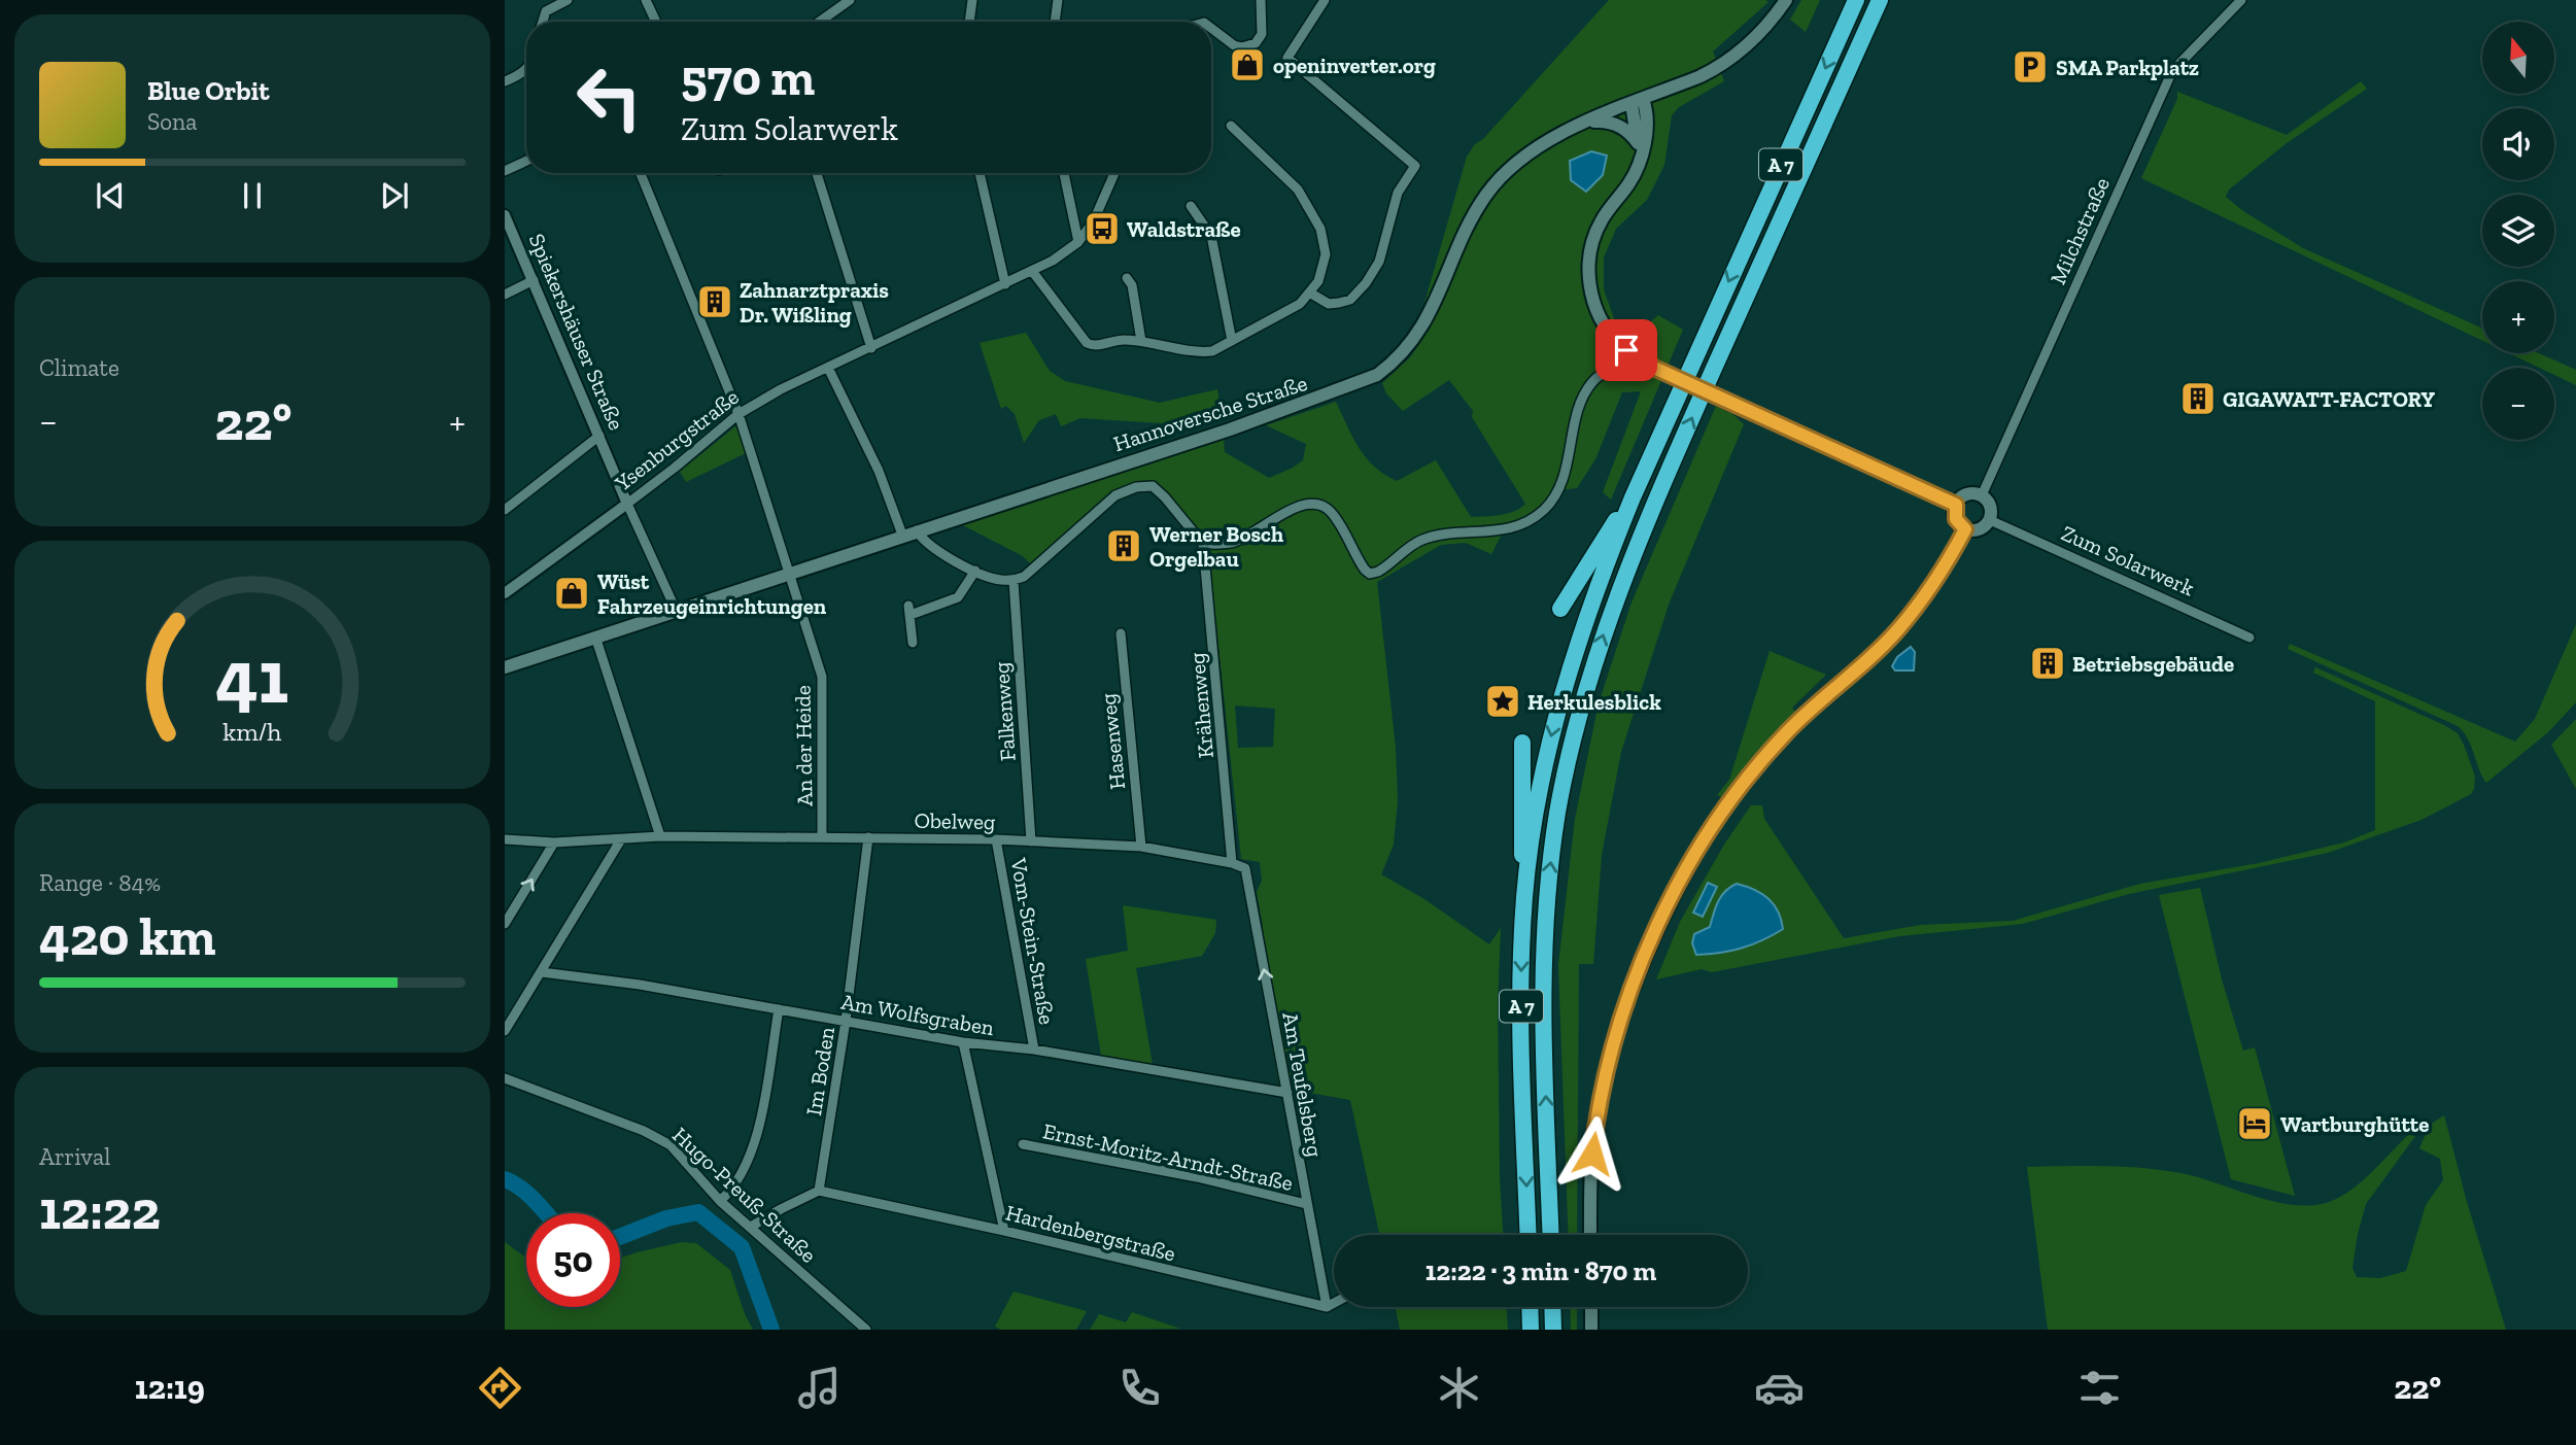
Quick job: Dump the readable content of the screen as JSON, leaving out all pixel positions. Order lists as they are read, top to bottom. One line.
{"streets":{"highway":["A 7"],"main road":["Hannoversche Straße"],"street":["Milchstraße","Spiekershäuser Straße","Ysenburgstraße","Zum Solarwerk","Krähenweg","Falkenweg","Hasenweg","An der Heide","Obelweg","Vom-Stein-Straße","Am Wolfsgraben","Im Boden","Am Teufelsberg","Ernst-Moritz-Arndt-Straße","Hugo-Preuß-Straße","Hardenbergstraße"]},"crossings":[["Milchstraße","Zum Solarwerk"],["Spiekershäuser Straße","Ysenburgstraße"],["Hannoversche Straße","An der Heide"],["Ysenburgstraße","An der Heide"],["Krähenweg","Obelweg"],["Falkenweg","Obelweg"],["Hasenweg","Obelweg"],["An der Heide","Obelweg"],["Obelweg","Vom-Stein-Straße"],["Obelweg","Im Boden"],["Obelweg","Am Teufelsberg"],["Vom-Stein-Straße","Am Wolfsgraben"],["Am Wolfsgraben","Im Boden"],["Am Wolfsgraben","Am Teufelsberg"],["Im Boden","Hardenbergstraße"],["Am Teufelsberg","Ernst-Moritz-Arndt-Straße"],["Am Teufelsberg","Hardenbergstraße"]],"one_way":["Am Teufelsberg"],"places":{"shop":["openinverter.org","Wüst Fahrzeugeinrichtungen"],"parking":["SMA Parkplatz"],"bus stop":["Waldstraße"],"building":["Zahnarztpraxis Dr. Wißling","GIGAWATT-FACTORY","Werner Bosch Orgelbau","Betriebsgebäude"],"place":["Herkulesblick"],"hotel":["Wartburghütte"]},"north":"top","page":{"map_buttons":["+","−"],"turn":["570 m","Zum Solarwerk"],"song":["Blue Orbit","Sona"],"tile":["Climate",["Range · 84%","420 km"],["Arrival","12:22"]],"heat":["−","22°","+"],"limit":"50","trip":"12:22 · 3 min · 870 m","tabs":["12:19","22°"],"gauge":["41","km/h"]}}
